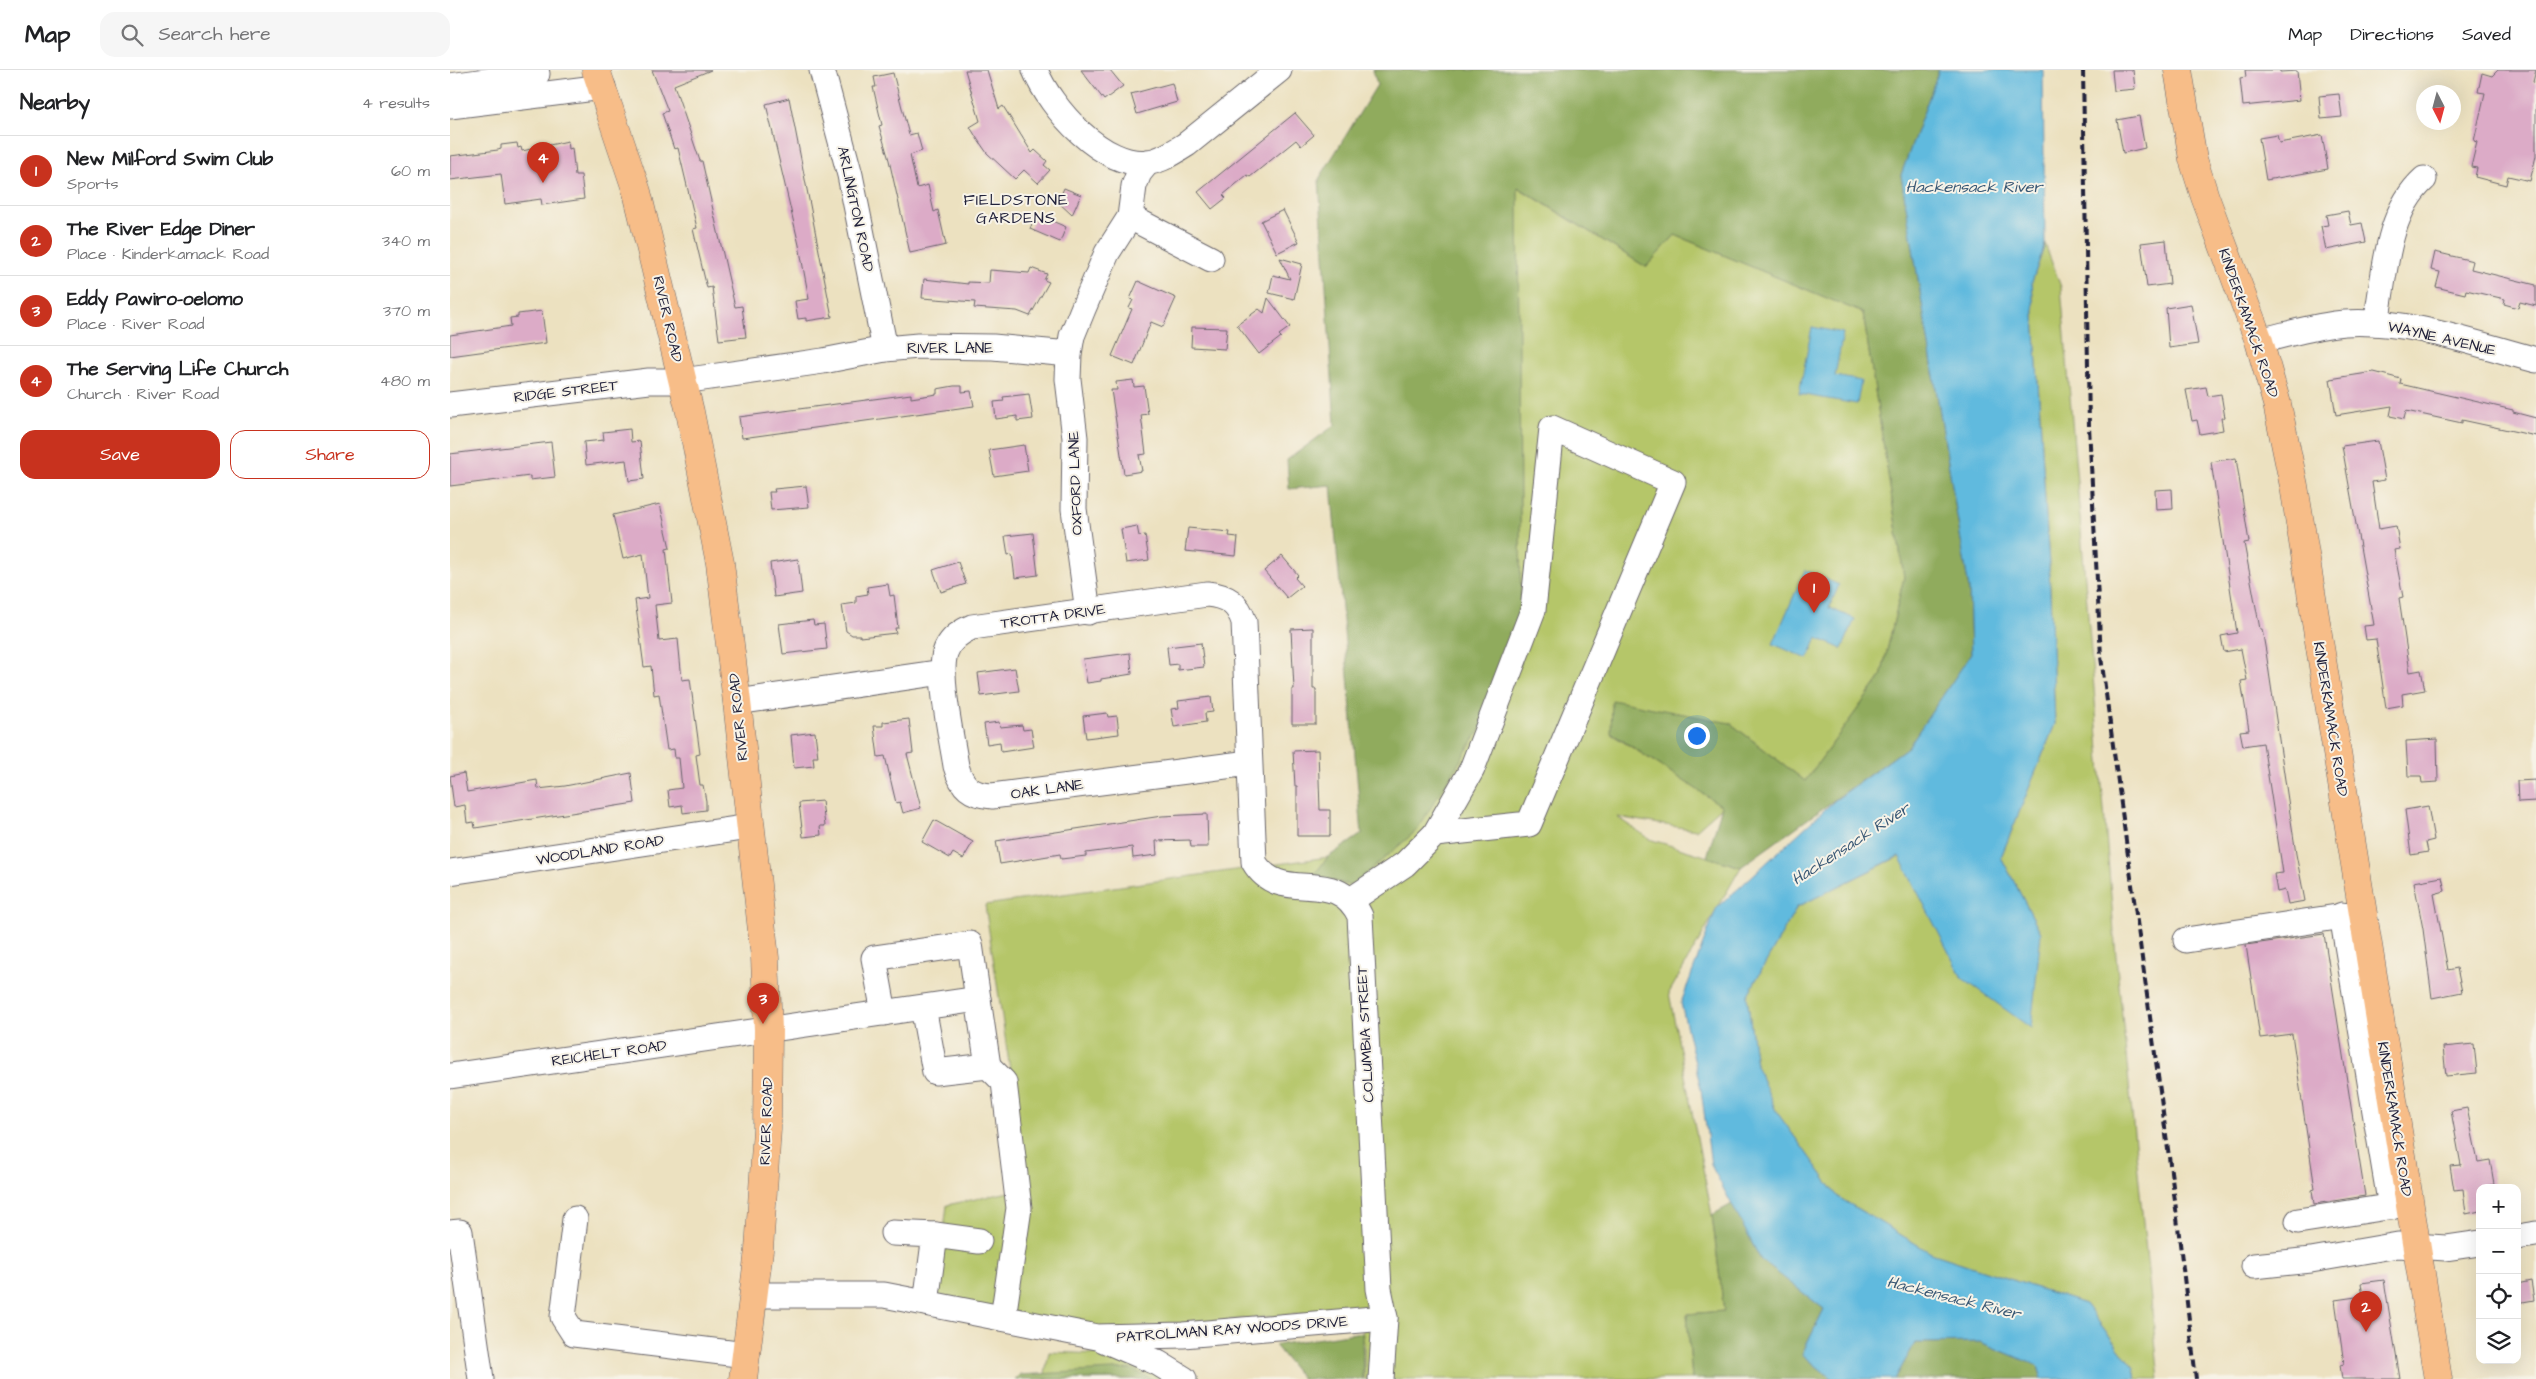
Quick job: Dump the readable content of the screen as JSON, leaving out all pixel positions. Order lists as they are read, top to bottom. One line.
{"streets":{"main road":["RIVER ROAD","KINDERKAMACK ROAD"],"street":["ARLINGTON ROAD","WAYNE AVENUE","RIVER LANE","RIDGE STREET","OXFORD LANE","TROTTA DRIVE","OAK LANE","WOODLAND ROAD","COLUMBIA STREET","REICHELT ROAD","PATROLMAN RAY WOODS DRIVE"]},"crossings":[["ARLINGTON ROAD","RIVER LANE"],["RIVER ROAD","RIVER LANE"],["RIVER ROAD","RIDGE STREET"],["RIVER ROAD","WOODLAND ROAD"],["RIVER ROAD","REICHELT ROAD"],["RIVER ROAD","PATROLMAN RAY WOODS DRIVE"],["KINDERKAMACK ROAD","WAYNE AVENUE"],["RIVER LANE","RIDGE STREET"],["RIVER LANE","OXFORD LANE"],["OXFORD LANE","TROTTA DRIVE"],["TROTTA DRIVE","OAK LANE"],["COLUMBIA STREET","PATROLMAN RAY WOODS DRIVE"]],"districts":["FIELDSTONE GARDENS"],"water":["Hackensack River"],"north":"bottom","page":{"header":"Map","search":"Search here","nav":["Map","Directions","Saved"],"heading":["Nearby","4 results"],"list":[{"mark":"1","name":"New Milford Swim Club","note":"Sports","value":"60 m"},{"mark":"2","name":"The River Edge Diner","note":"Place · Kinderkamack Road","value":"340 m"},{"mark":"3","name":"Eddy Pawiro-oelomo","note":"Place · River Road","value":"370 m"},{"mark":"4","name":"The Serving Life Church","note":"Church · River Road","value":"480 m"}],"pins":["4","1","3","2"],"buttons":["Save","Share"],"map_buttons":["+","−"]}}
